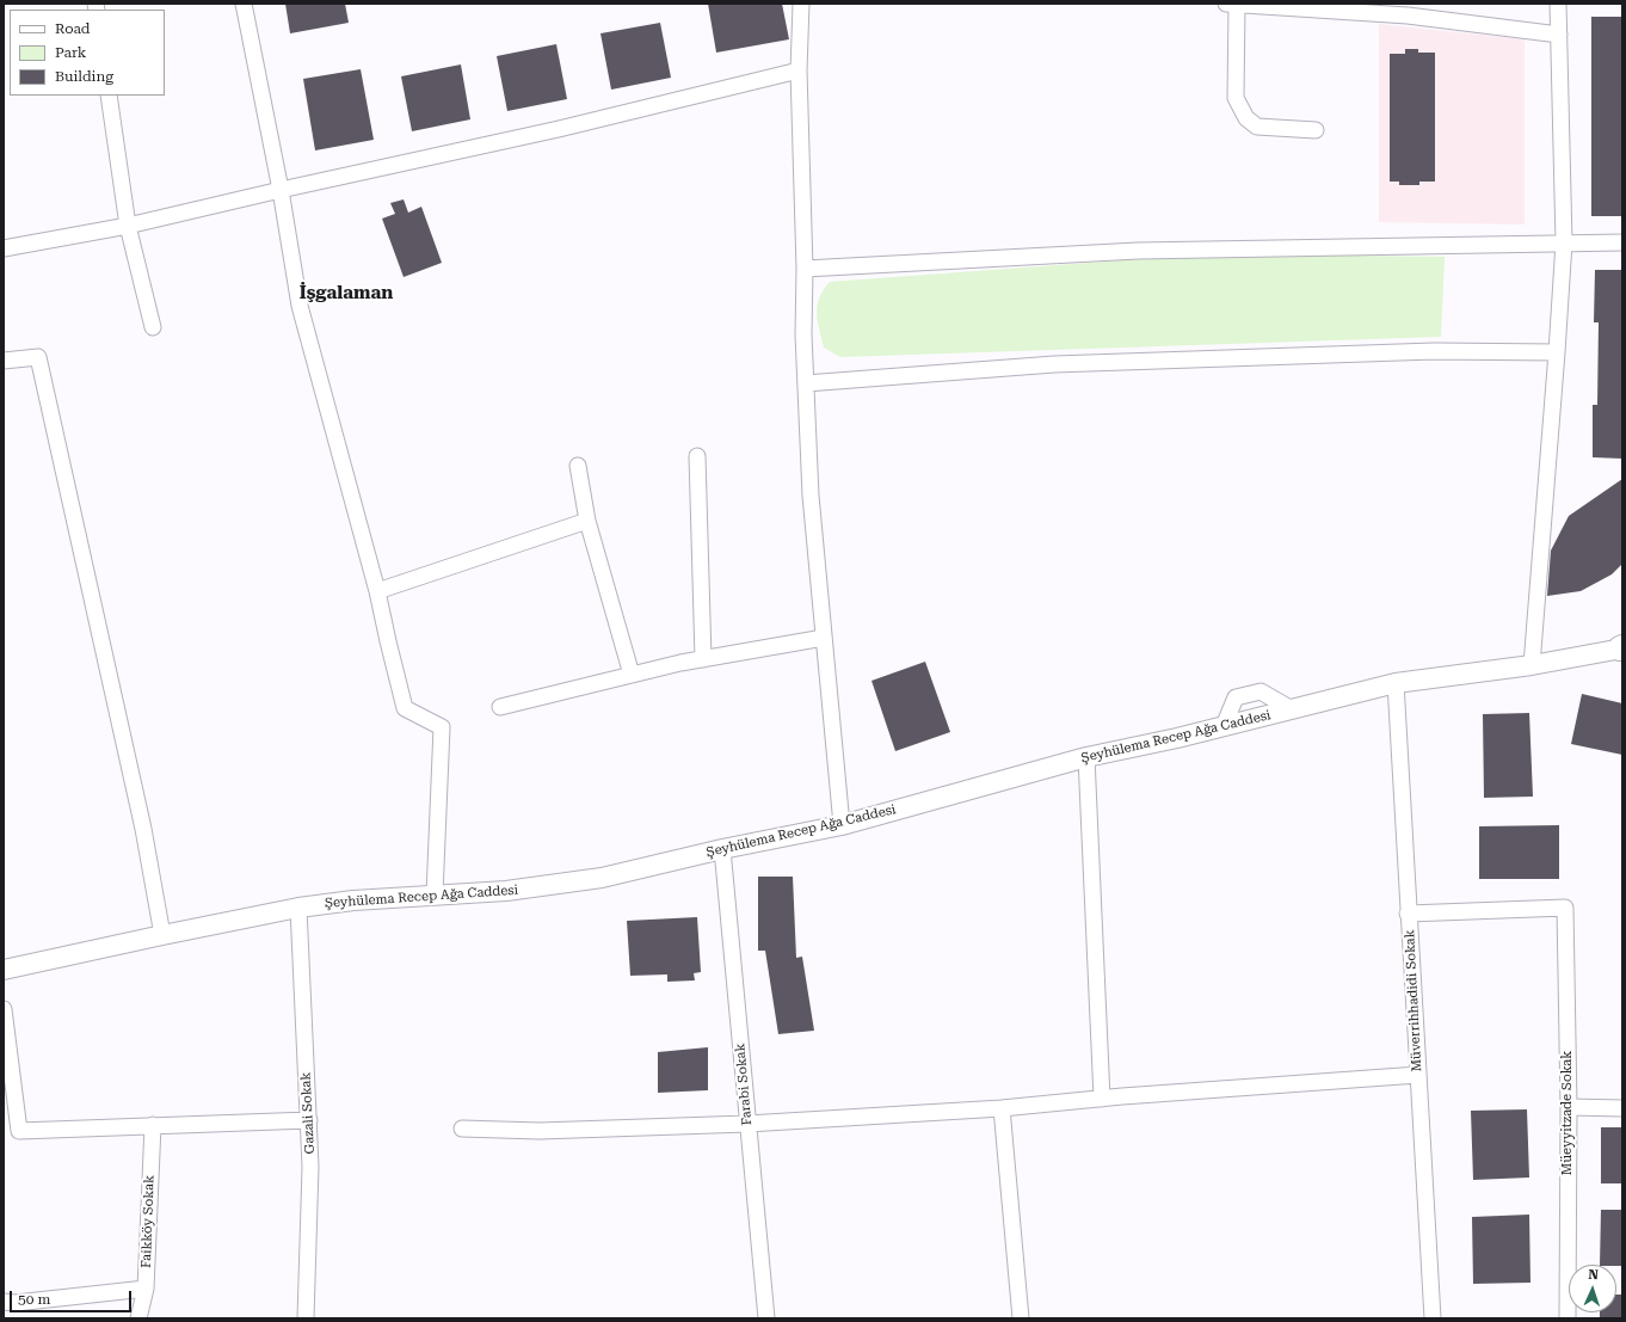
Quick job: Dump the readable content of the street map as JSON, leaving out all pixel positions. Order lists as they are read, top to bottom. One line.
{"streets":{"street":["Şeyhülema Recep Ağa Caddesi","Müverrihhadidi Sokak","Farabi Sokak","Gazali Sokak","Müeyyitzade Sokak","Faikköy Sokak"]},"crossings":[["Şeyhülema Recep Ağa Caddesi","Müverrihhadidi Sokak"],["Şeyhülema Recep Ağa Caddesi","Farabi Sokak"],["Şeyhülema Recep Ağa Caddesi","Gazali Sokak"],["Müverrihhadidi Sokak","Müeyyitzade Sokak"]],"districts":["İşgalaman"],"legend":["Road","Park","Building"],"scale_bar":"50 m","north":"top"}
